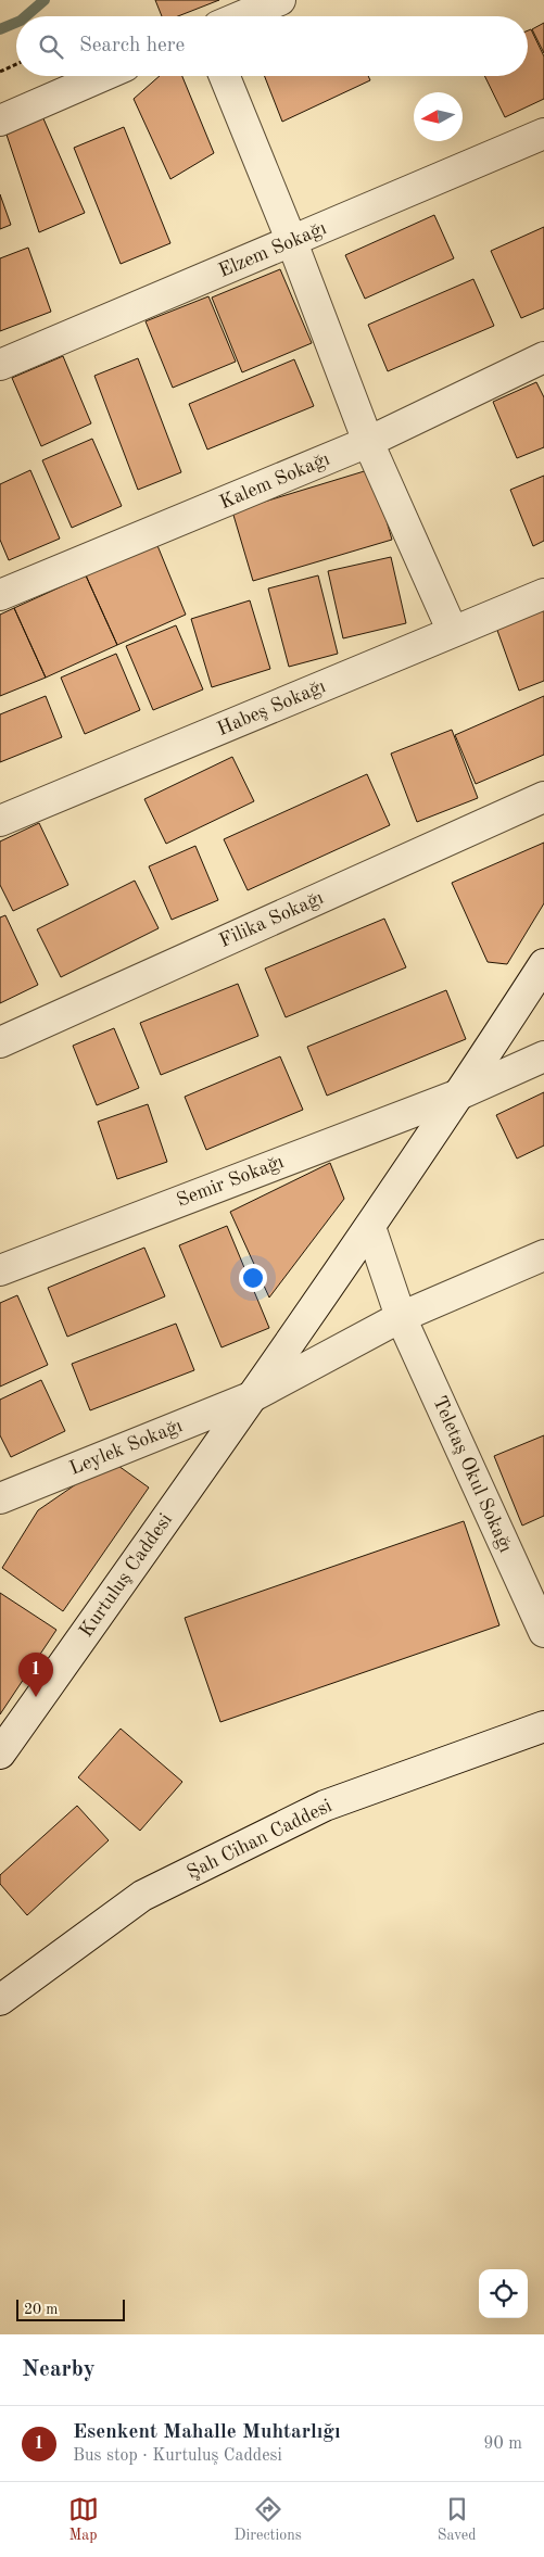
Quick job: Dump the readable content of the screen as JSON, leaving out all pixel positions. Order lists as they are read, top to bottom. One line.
{"streets":{"street":["Elzem Sokağı","Kalem Sokağı","Habeş Sokağı","Filika Sokağı","Semir Sokağı","Leylek Sokağı","Teletaş Okul Sokağı","Kurtuluş Caddesi","Şah Cihan Caddesi"]},"crossings":[["Semir Sokağı","Kurtuluş Caddesi"],["Leylek Sokağı","Teletaş Okul Sokağı"],["Leylek Sokağı","Kurtuluş Caddesi"],["Teletaş Okul Sokağı","Kurtuluş Caddesi"]],"scale_bar":"20 m","north":"left","page":{"search":"Search here","pins":"1","scale":"20 m","heading":"Nearby","list":[{"mark":"1","name":"Esenkent Mahalle Muhtarlığı","note":"Bus stop · Kurtuluş Caddesi","value":"90 m"}],"nav":["Map","Directions","Saved"]}}
